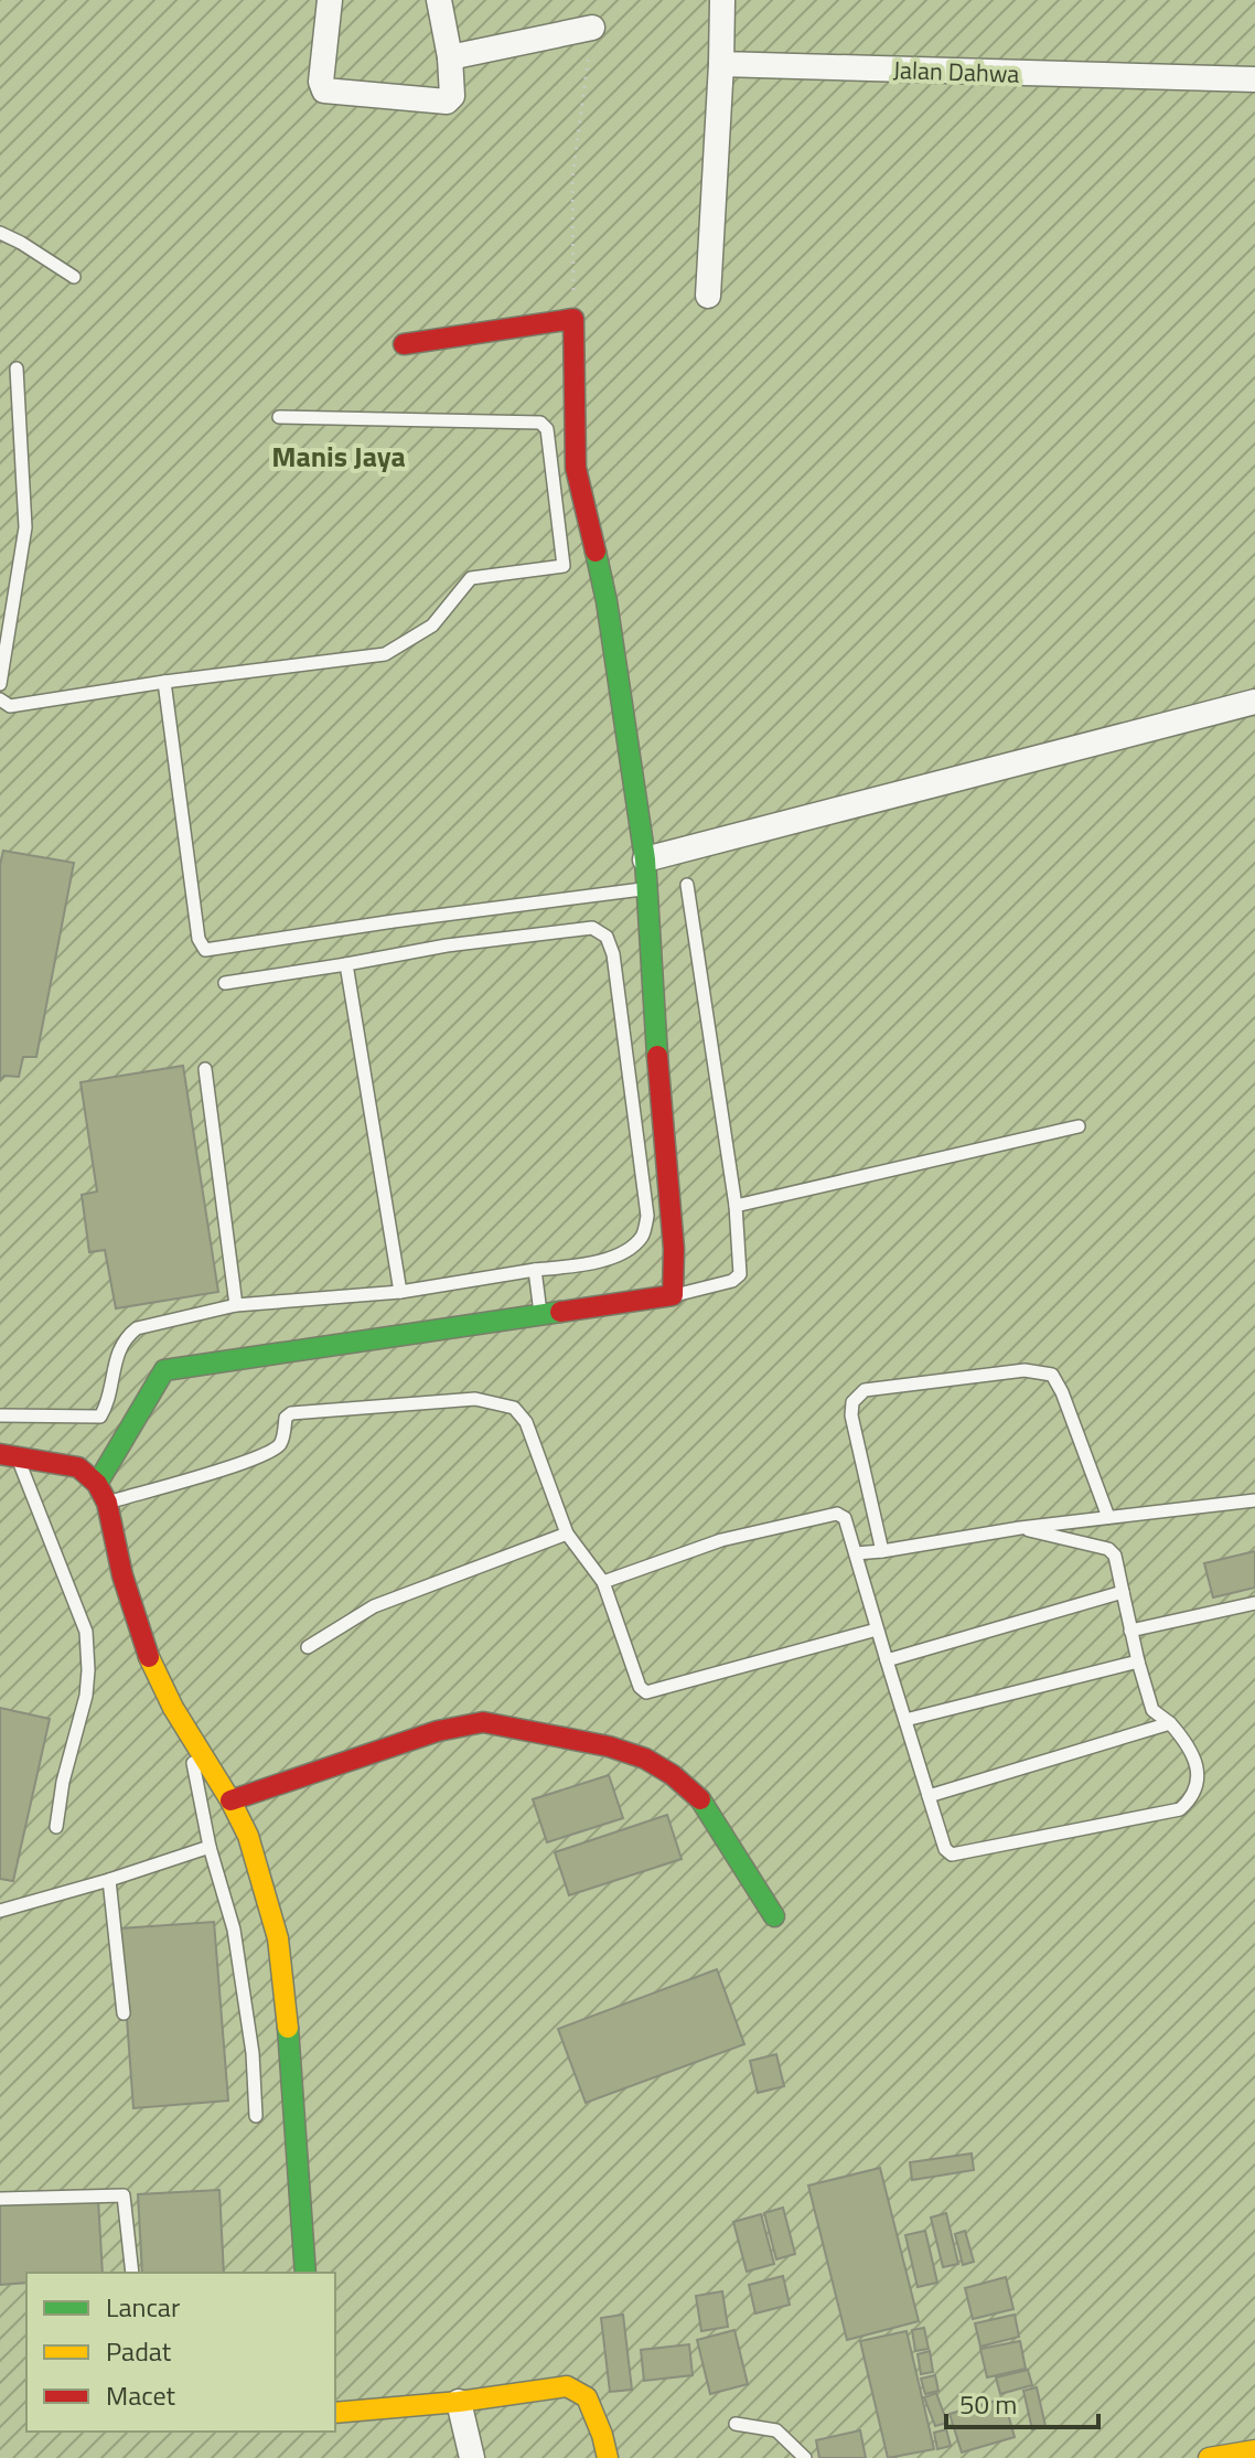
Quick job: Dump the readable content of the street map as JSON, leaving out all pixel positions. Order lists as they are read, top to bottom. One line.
{"streets":{"street":["Jalan Dahwa"]},"districts":["Manis Jaya"],"legend":["Lancar","Padat","Macet"],"scale_bar":"50 m"}
